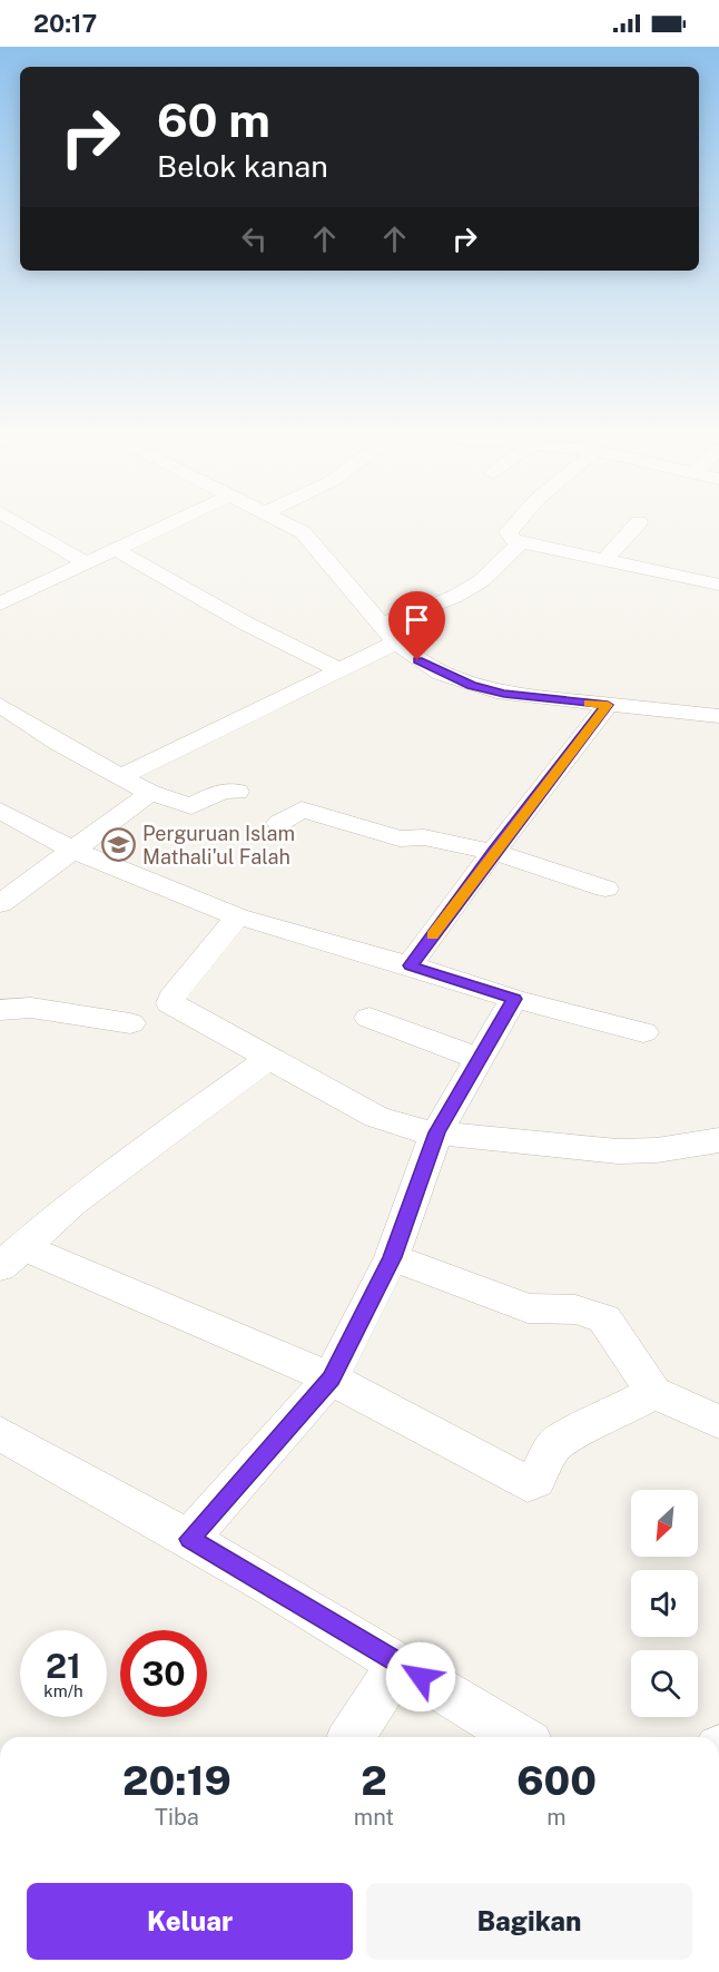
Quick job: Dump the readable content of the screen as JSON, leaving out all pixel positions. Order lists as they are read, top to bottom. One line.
{"places":{"school or university":["Perguruan Islam Mathali'ul Falah"]},"north":"bottom left","page":{"status":"20:17","turn":["60 m","Belok kanan"],"speed":"21 km/h","limit":"30","eta":["20:19","Tiba","2","mnt","600","m"],"buttons":["Keluar","Bagikan"]}}
